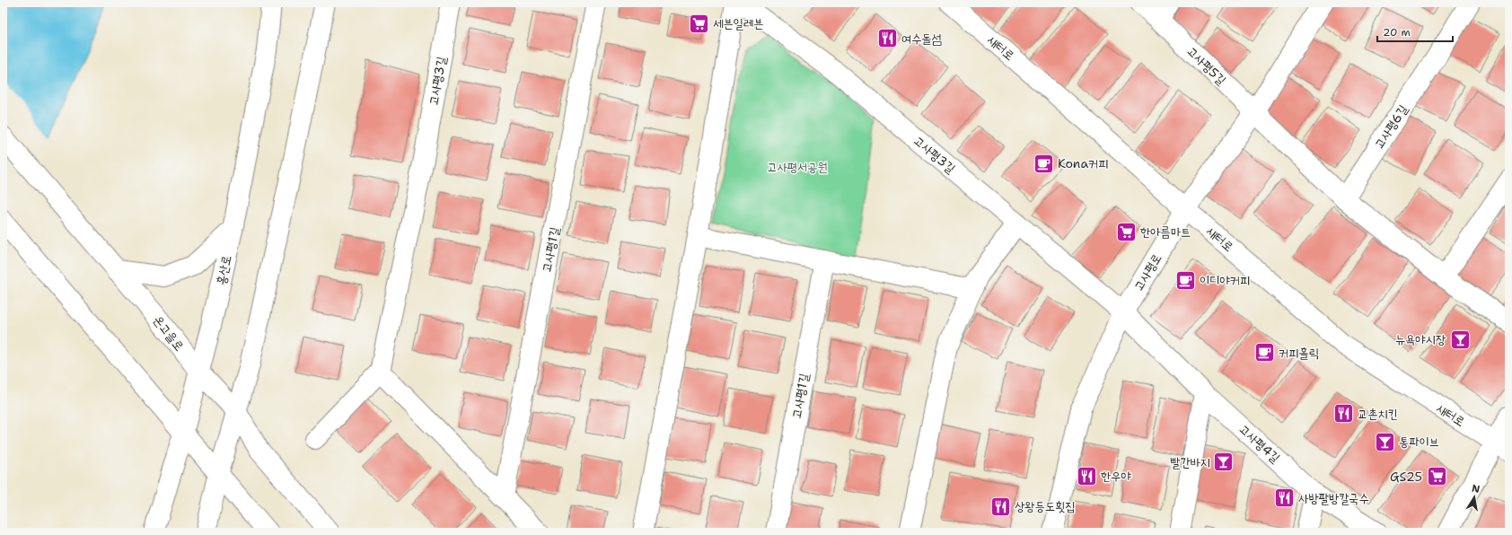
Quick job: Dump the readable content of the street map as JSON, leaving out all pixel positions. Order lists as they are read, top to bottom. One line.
{"streets":{"street":["새터로","고사평5길","고사평3길","고사평6길","고사평1길","홍산로","고사평로","온고을로","고사평4길"]},"crossings":[["새터로","고사평로"],["고사평5길","고사평로"],["고사평3길","고사평로"],["고사평3길","고사평4길"],["홍산로","온고을로"],["고사평로","고사평4길"]],"parks":["고사평서공원"],"places":{"supermarket":["세븐일레븐","한아름마트","GS25"],"restaurant":["여수돌섬","교촌치킨","한우야","사방팔방칼국수","상왕등도횟집"],"cafe":["Kona커피","이디야커피","커피홀릭"],"bar":["뉴욕야시장","통파이브","빨간바지"]},"scale_bar":"20 m","north":"top"}
